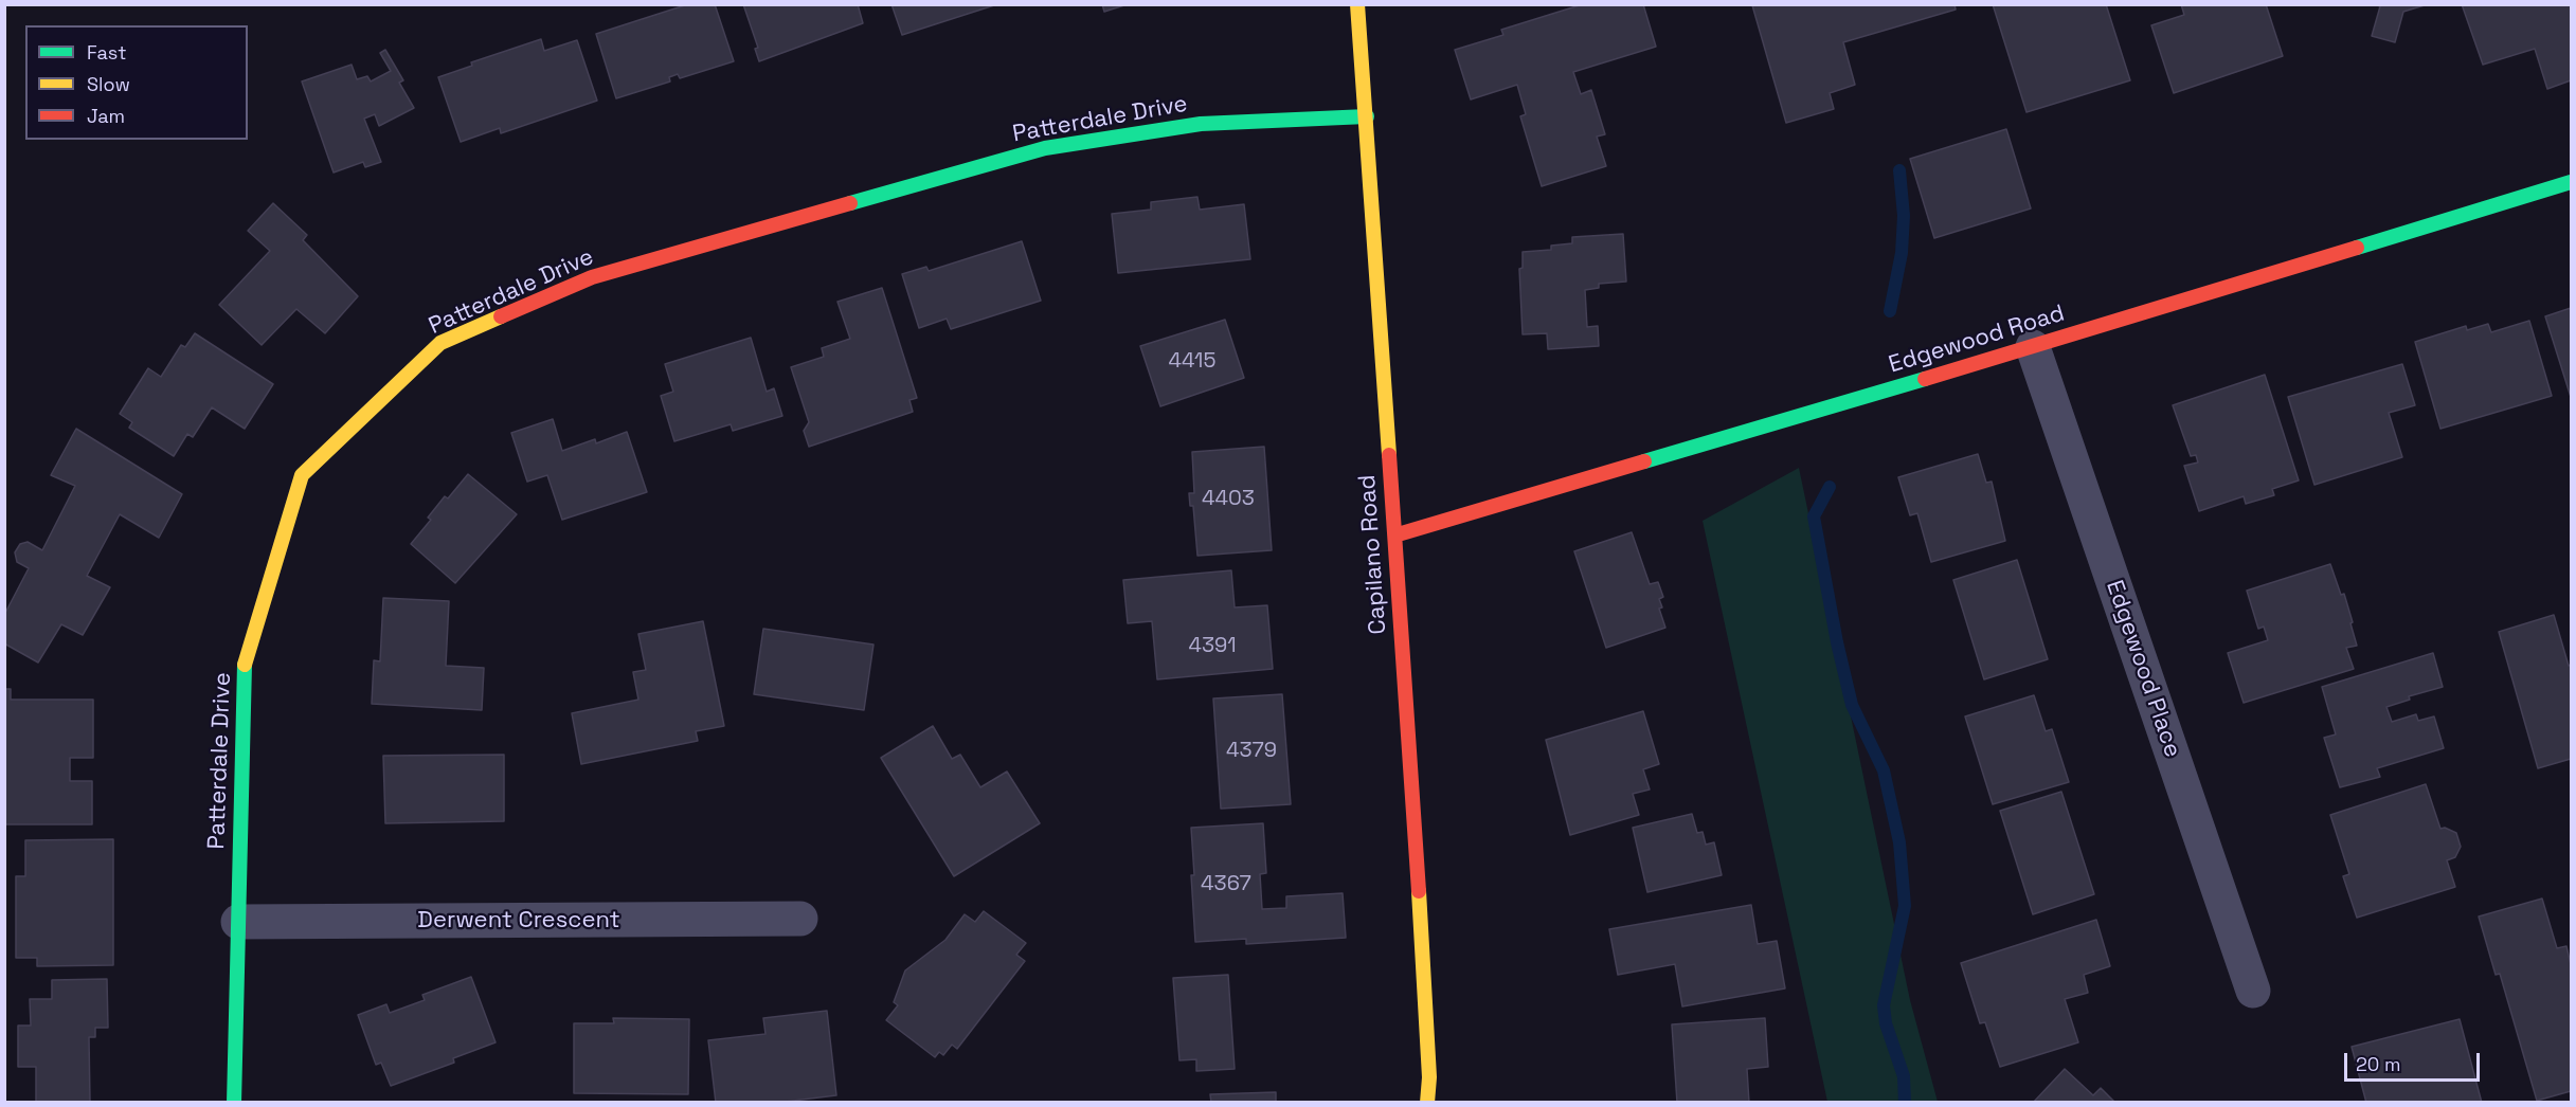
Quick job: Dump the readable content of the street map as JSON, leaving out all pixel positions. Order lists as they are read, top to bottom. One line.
{"streets":{"street":["Patterdale Drive","Edgewood Road","Capilano Road","Edgewood Place","Derwent Crescent"]},"crossings":[["Patterdale Drive","Capilano Road"],["Patterdale Drive","Derwent Crescent"],["Edgewood Road","Capilano Road"],["Edgewood Road","Edgewood Place"]],"house_numbers":["4415","4403","4391","4379","4367"],"legend":["Fast","Slow","Jam"],"scale_bar":"20 m"}
